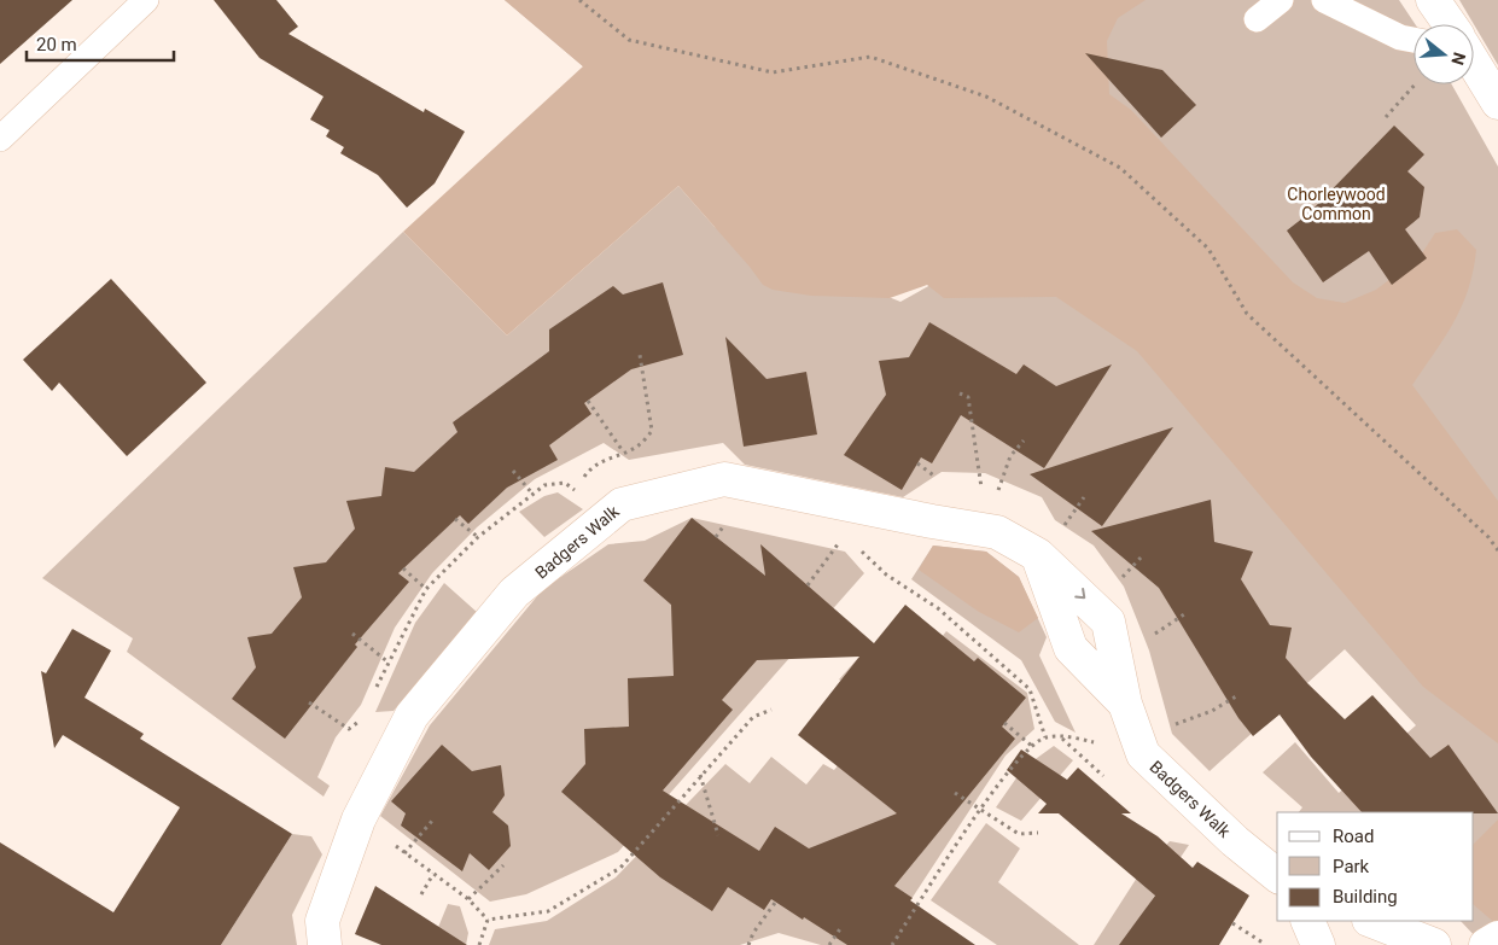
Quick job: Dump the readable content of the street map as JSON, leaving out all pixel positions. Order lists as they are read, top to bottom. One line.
{"streets":{"street":["Badgers Walk"]},"parks":["Chorleywood Common"],"legend":["Road","Park","Building"],"scale_bar":"20 m","north":"right"}
